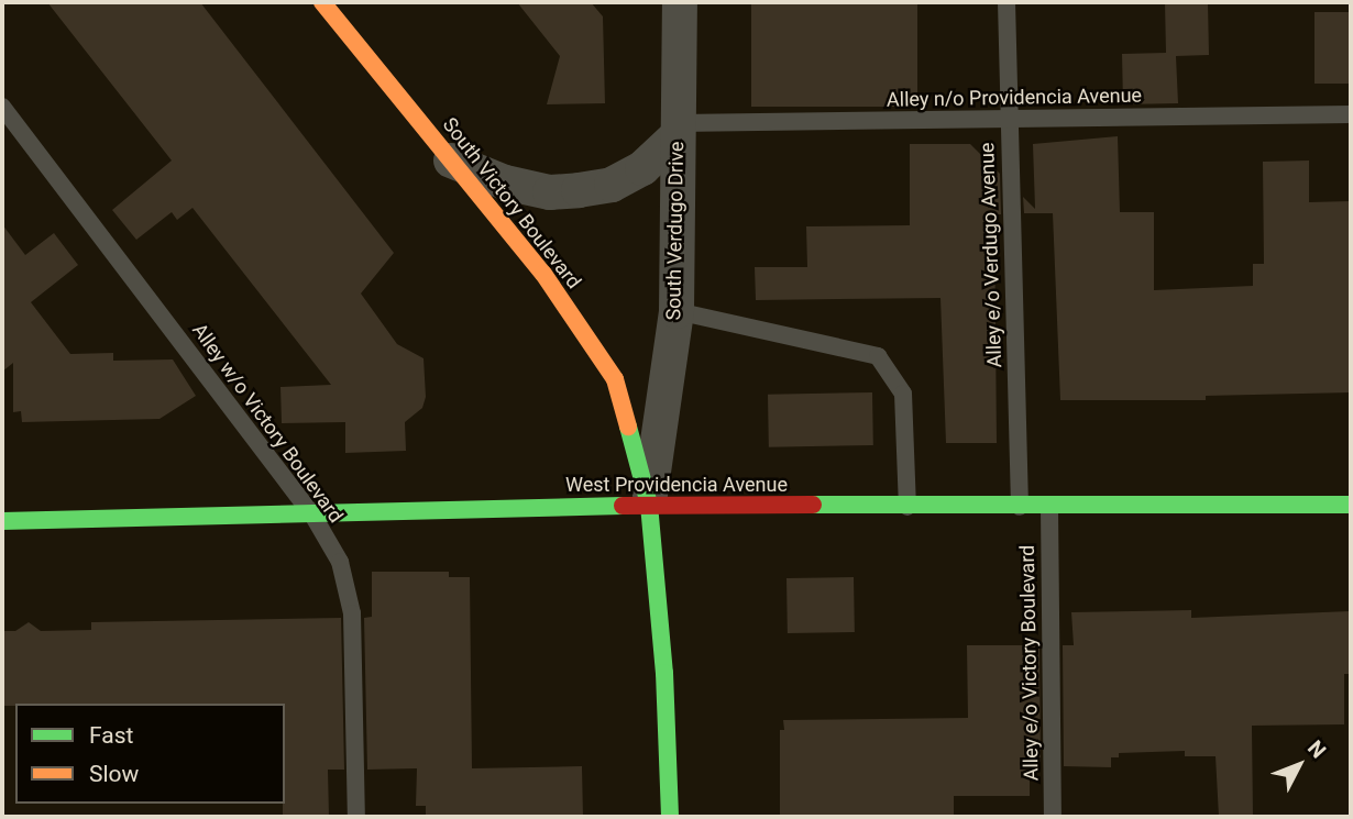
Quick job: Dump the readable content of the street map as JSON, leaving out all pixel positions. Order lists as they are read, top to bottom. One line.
{"streets":{"street":["South Victory Boulevard","South Verdugo Drive","West Providencia Avenue"],"lane":["Alley n/o Providencia Avenue","Alley e/o Verdugo Avenue","Alley w/o Victory Boulevard","Alley e/o Victory Boulevard"]},"crossings":[["Alley n/o Providencia Avenue","South Verdugo Drive"],["Alley n/o Providencia Avenue","Alley e/o Verdugo Avenue"],["South Victory Boulevard","South Verdugo Drive"],["South Victory Boulevard","West Providencia Avenue"],["South Verdugo Drive","West Providencia Avenue"],["Alley e/o Verdugo Avenue","West Providencia Avenue"],["Alley w/o Victory Boulevard","West Providencia Avenue"],["West Providencia Avenue","Alley e/o Victory Boulevard"]],"legend":["Fast","Slow"],"north":"top right"}
